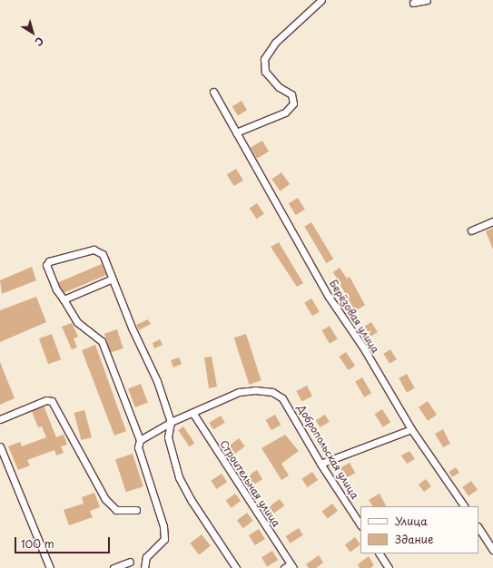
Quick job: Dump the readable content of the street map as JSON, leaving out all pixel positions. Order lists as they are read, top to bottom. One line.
{"streets":{"street":["Берёзовая улица","Добропольская улица","Строительная улица"]},"crossings":[["Добропольская улица","Строительная улица"]],"legend":["Улица","Здание"],"scale_bar":"100 m","north":"bottom right"}
